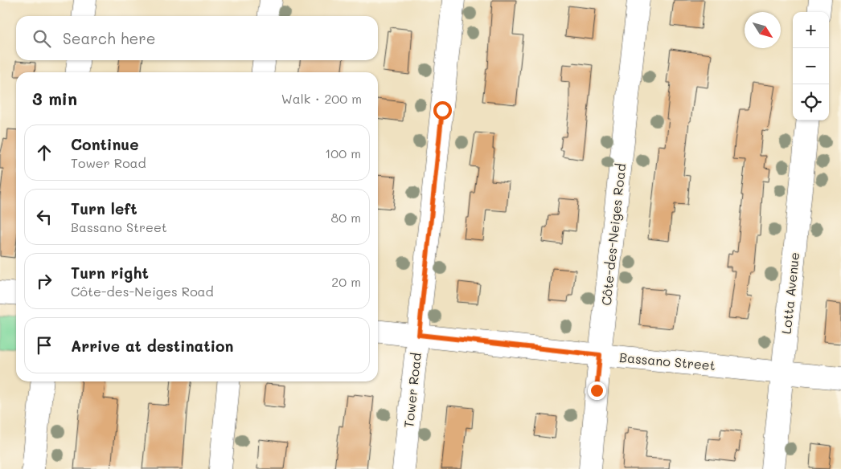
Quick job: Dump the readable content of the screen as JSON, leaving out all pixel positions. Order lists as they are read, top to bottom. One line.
{"streets":{"street":["Côte-des-Neiges Road","Lotta Avenue","Bassano Street","Tower Road"]},"crossings":[["Côte-des-Neiges Road","Bassano Street"],["Lotta Avenue","Bassano Street"],["Bassano Street","Tower Road"]],"north":"bottom right","page":{"map_buttons":["+","−"],"search":"Search here","heading":["3 min","Walk · 200 m"],"list":[["Continue","Tower Road","100 m"],["Turn left","Bassano Street","80 m"],["Turn right","Côte-des-Neiges Road","20 m"],"Arrive at destination"]}}
